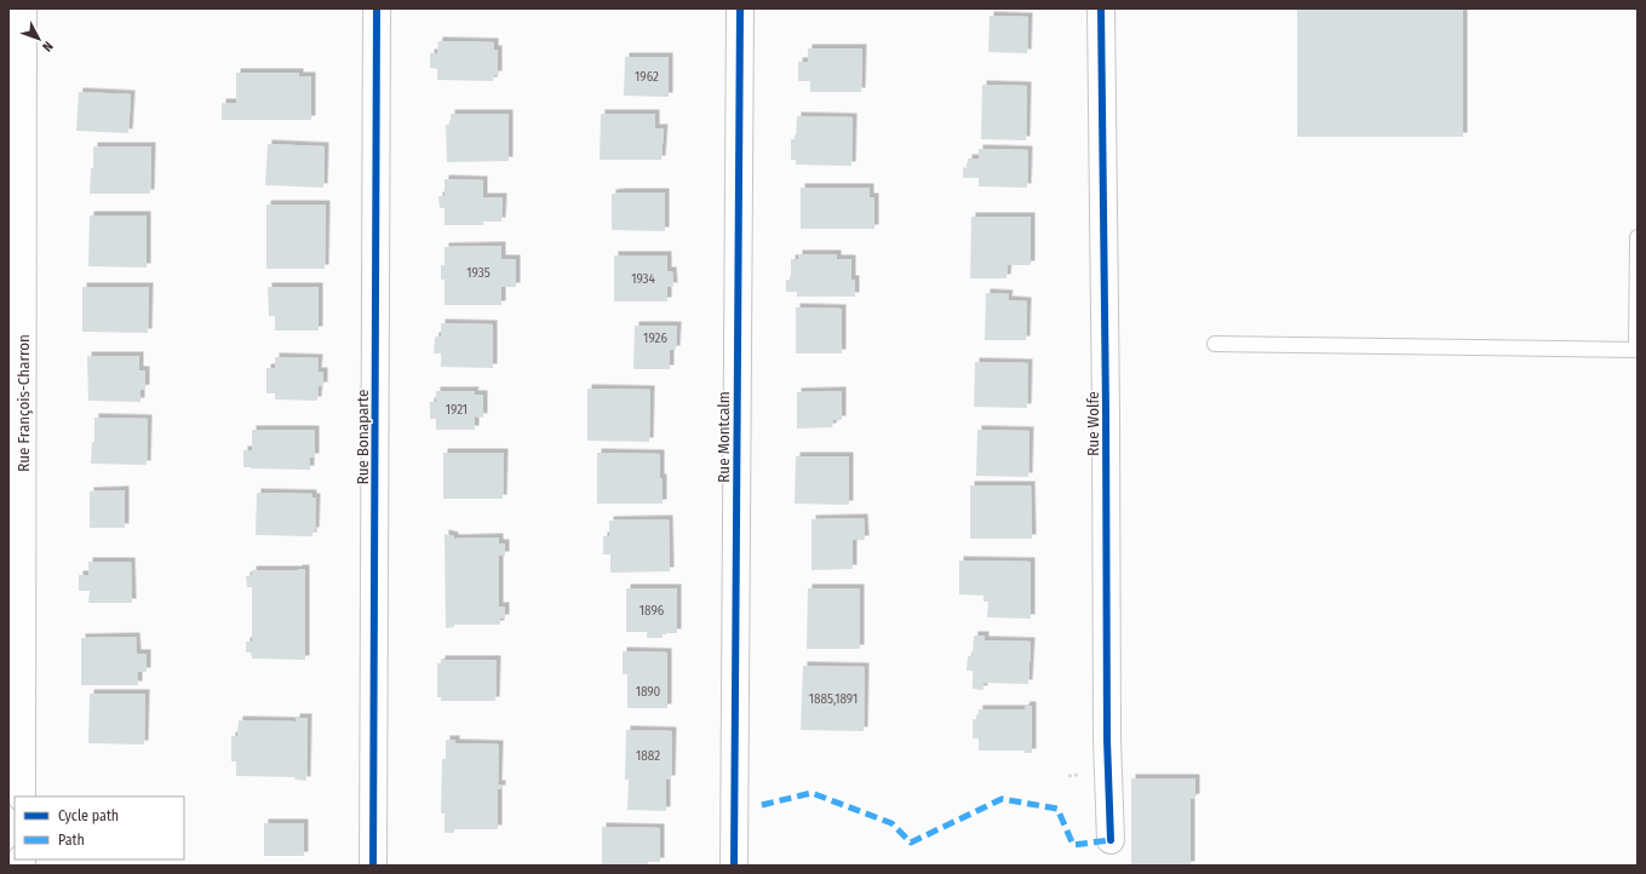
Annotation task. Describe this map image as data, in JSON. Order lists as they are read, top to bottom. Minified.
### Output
{"streets":{"street":["Rue François-Charron","Rue Wolfe","Rue Bonaparte","Rue Montcalm"]},"house_numbers":["1962","1935","1934","1926","1921","1896","1890","1885,1891","1882"],"legend":["Cycle path","Path"],"north":"bottom right"}
